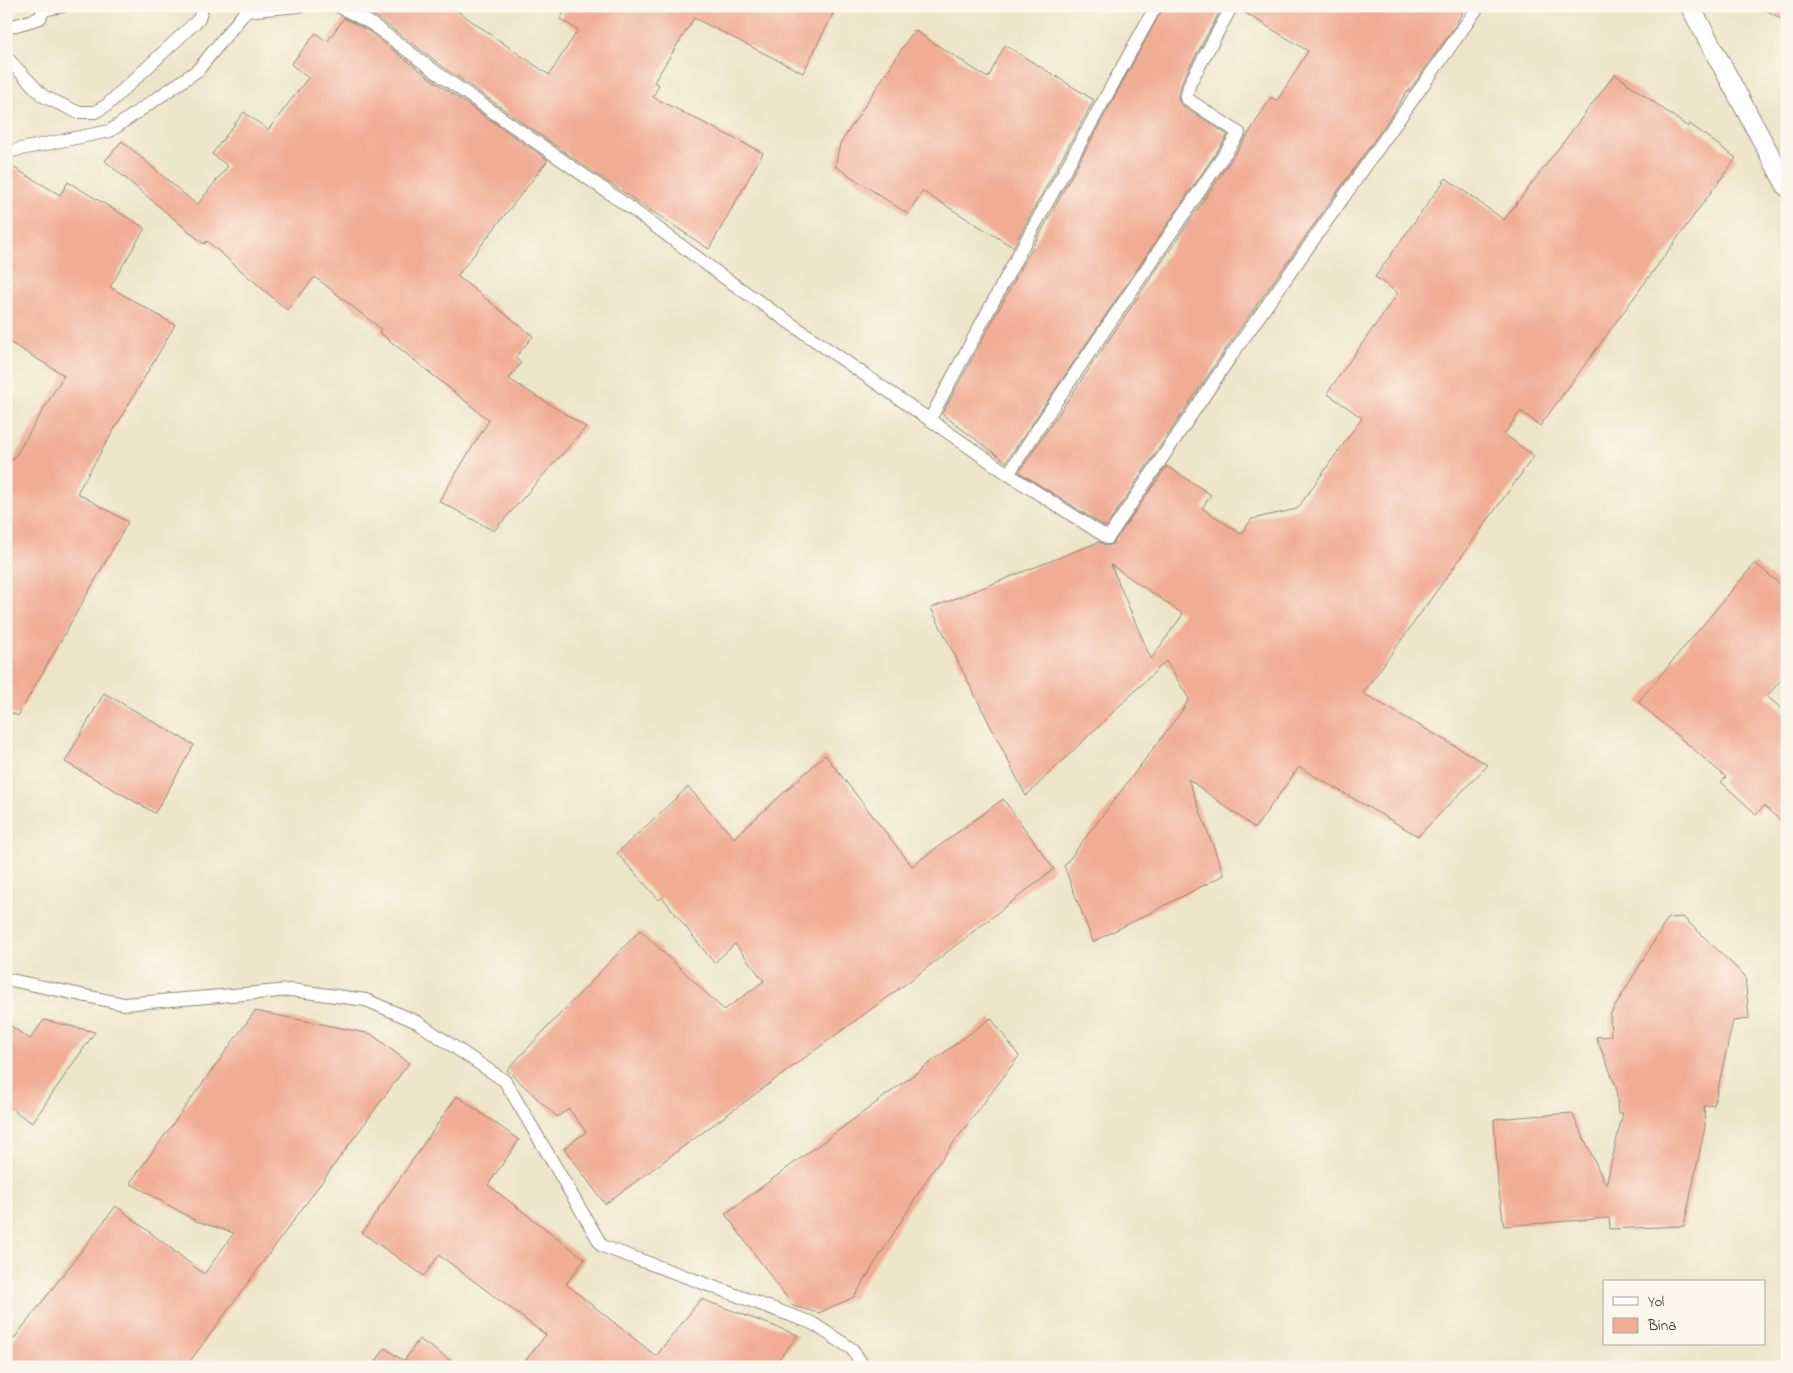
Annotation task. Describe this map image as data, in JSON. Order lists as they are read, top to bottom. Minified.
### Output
{"legend":["Yol","Bina"]}
